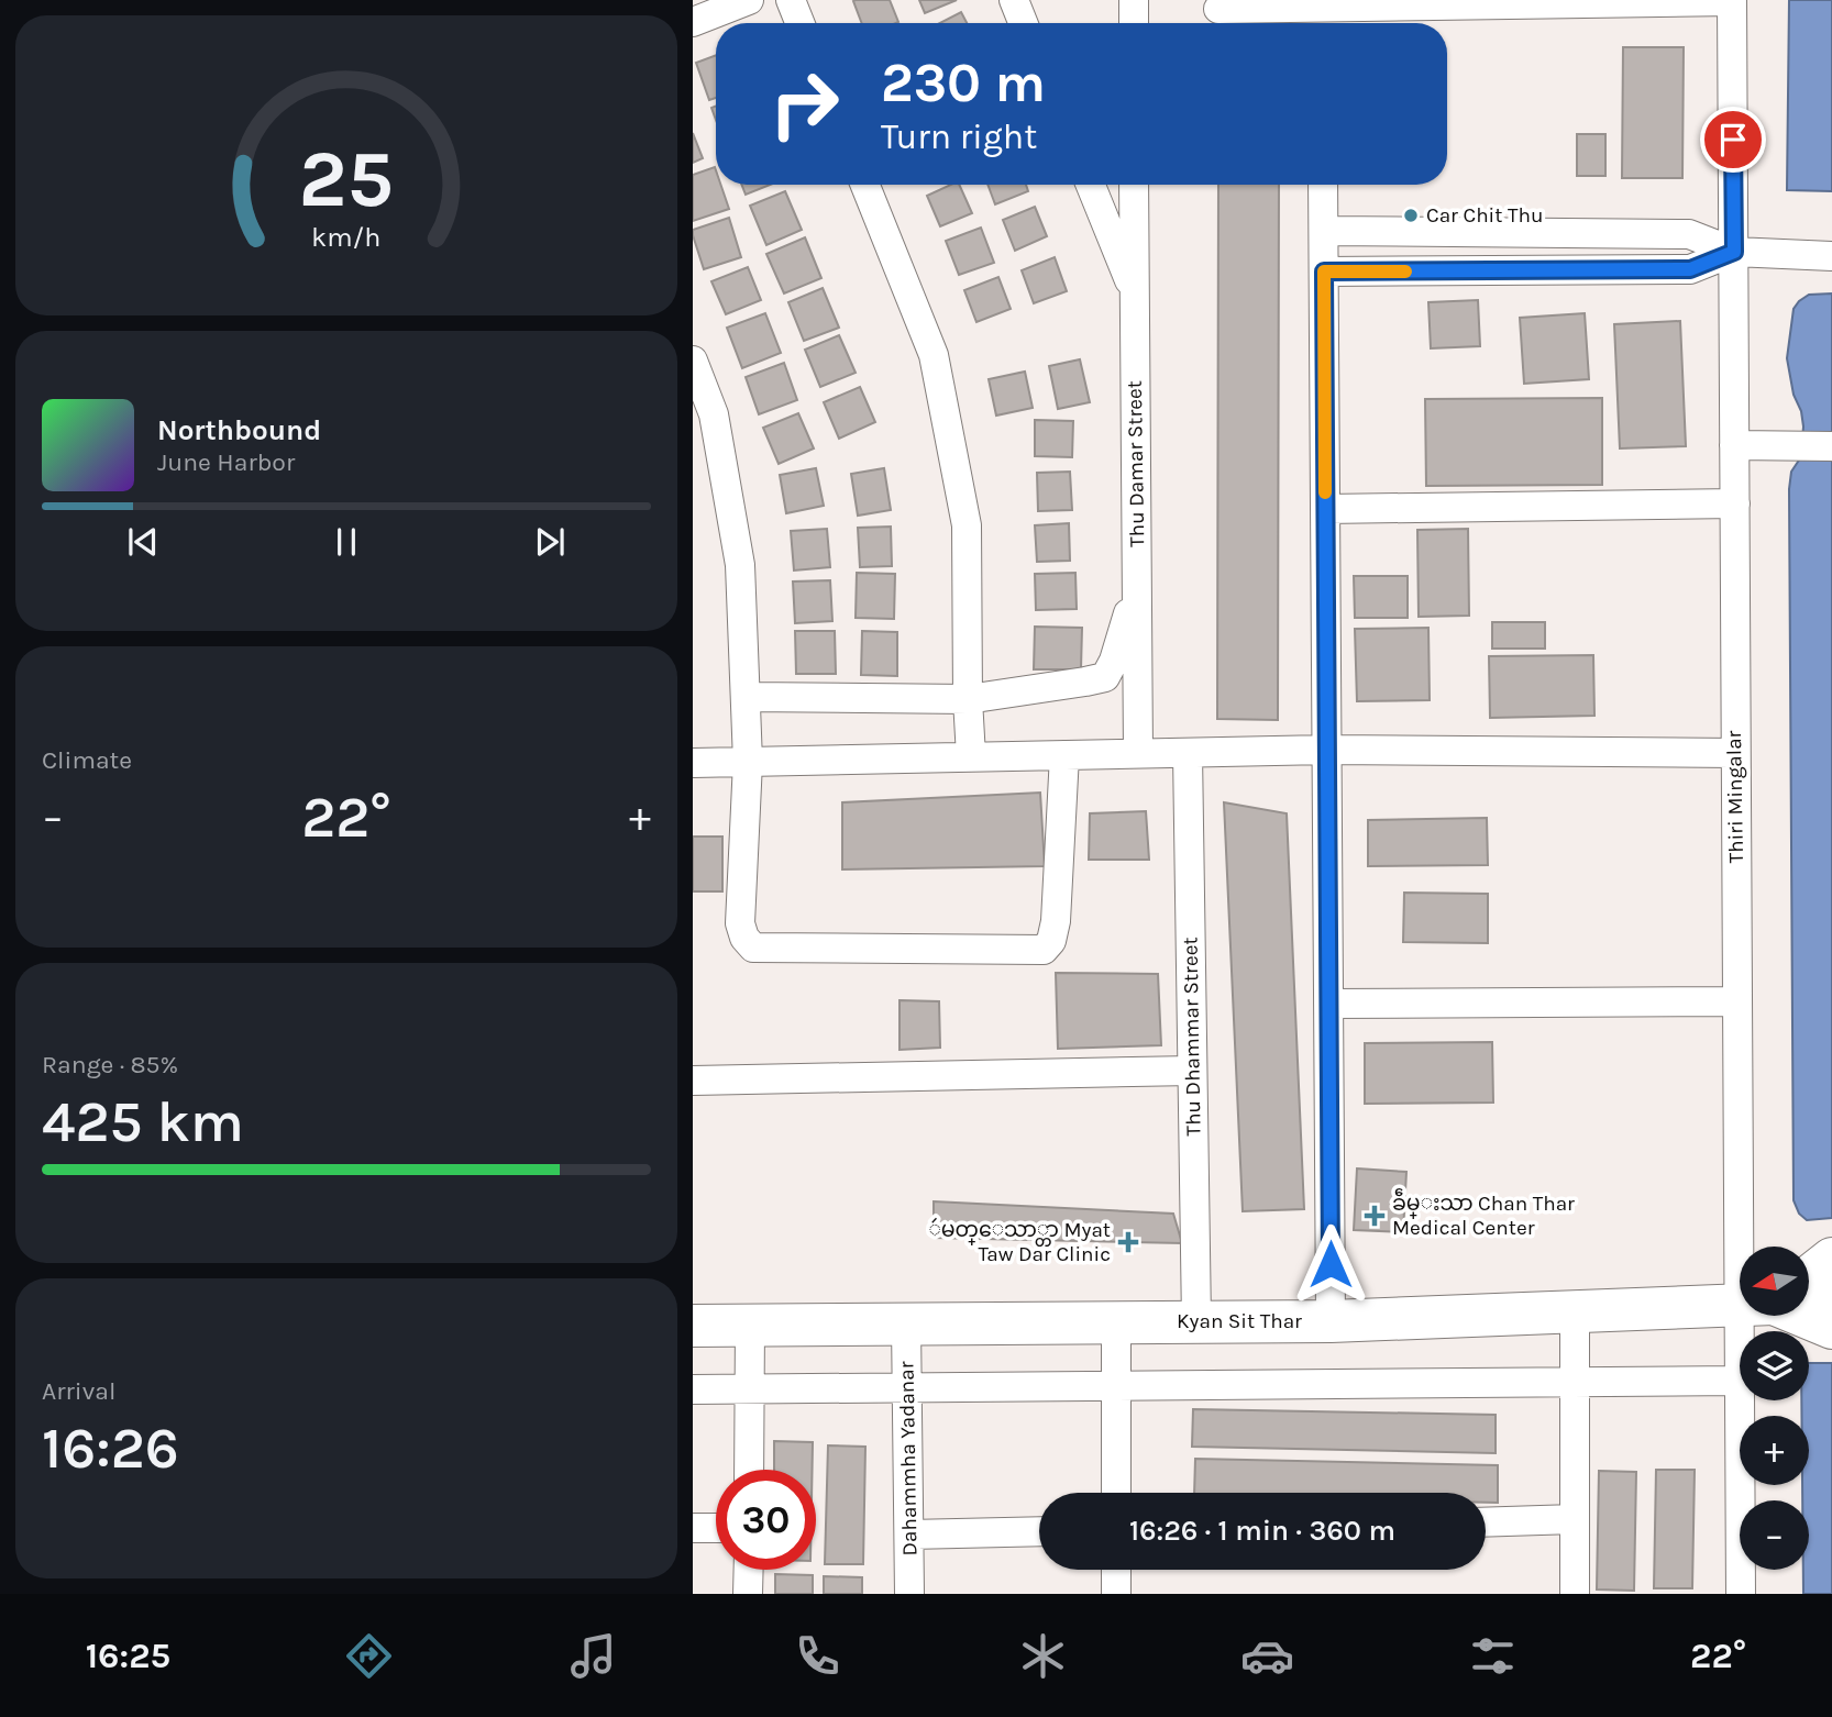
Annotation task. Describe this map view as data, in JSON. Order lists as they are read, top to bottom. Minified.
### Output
{"streets":{"main road":["Kyan Sit Thar"],"street":["Thu Damar Street","Thiri Mingalar","Thu Dhammar Street","Dahammha Yadanar"]},"crossings":[["Thu Dhammar Street","Kyan Sit Thar"],["Kyan Sit Thar","Dahammha Yadanar"]],"places":{"other":["Car Chit Thu"],"health":["ခဵမ္းသာ Chan Thar Medical Center","ဴမတ္ေသာ္တာ Myat Taw Dar Clinic"]},"north":"left","page":{"turn":["230 m","Turn right"],"song":["Northbound","June Harbor"],"tile":["Climate",["Range · 85%","425 km"],["Arrival","16:26"]],"heat":["−","22°","+"],"map_buttons":["+","−"],"limit":"30","trip":"16:26 · 1 min · 360 m","tabs":["16:25","22°"],"gauge":["25","km/h"]}}
